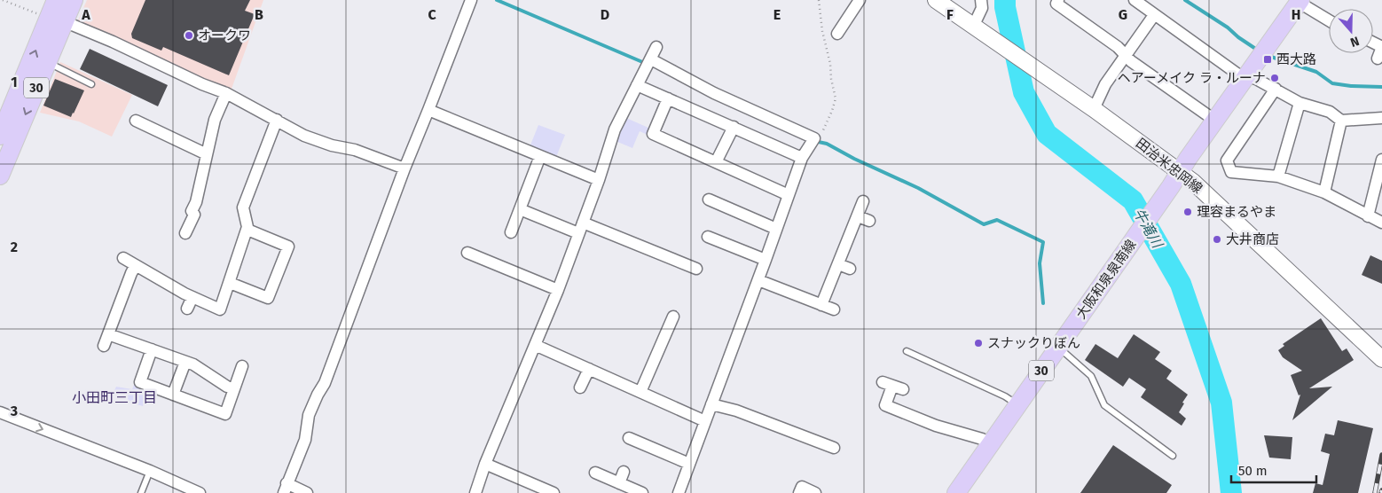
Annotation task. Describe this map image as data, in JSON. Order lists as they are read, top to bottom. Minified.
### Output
{"streets":{"main road":["30","田治米忠岡線","大阪和泉泉南線"]},"crossings":[["田治米忠岡線","大阪和泉泉南線"]],"districts":["小田町三丁目"],"water":["牛滝川"],"places":{"other":["オークワ","ヘアーメイク ラ・ルーナ","理容まるやま","大井商店","スナックりぼん"],"transit":["西大路"]},"scale_bar":"50 m","north":"bottom","grid":{"columns":["A","B","C","D","E","F","G","H"],"rows":["1","2","3"]}}
